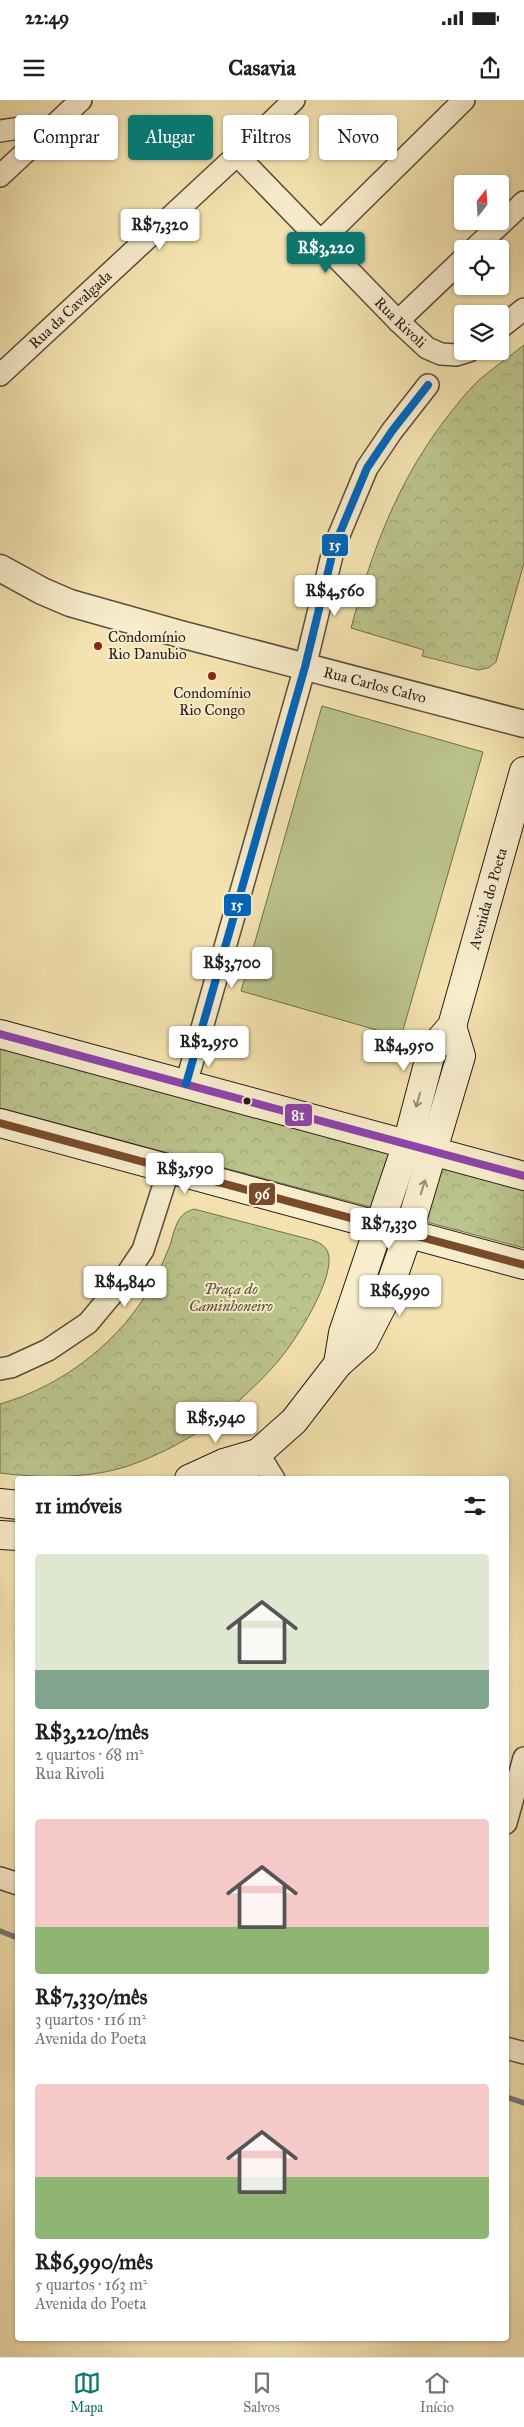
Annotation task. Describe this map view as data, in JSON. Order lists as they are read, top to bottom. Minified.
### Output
{"streets":{"main road":["Avenida do Poeta"],"street":["Rua da Cavalgada","Rua Rivoli","Rua Carlos Calvo"]},"parks":["Praça do Caminhoneiro"],"places":["Condomínio Rio Danubio","Condomínio Rio Congo"],"lines":["transit line 15","transit line 81","transit line 96"],"north":"top","page":{"status":"22:49","header":"Casavia","chip":["Comprar","Alugar","Filtros","Novo"],"price":["R$7,320","R$3,220","R$4,560","R$3,700","R$2,950","R$4,950","R$3,590","R$7,330","R$4,840","R$6,990","R$5,940"],"heading":"11 imóveis","list":[{"name":"R$3,220/mês","note":"2 quartos · 68 m² · Rua Rivoli"},{"name":"R$7,330/mês","note":"3 quartos · 116 m² · Avenida do Poeta"},{"name":"R$6,990/mês","note":"5 quartos · 163 m² · Avenida do Poeta"}],"tabs":["Mapa","Salvos","Início"]}}
